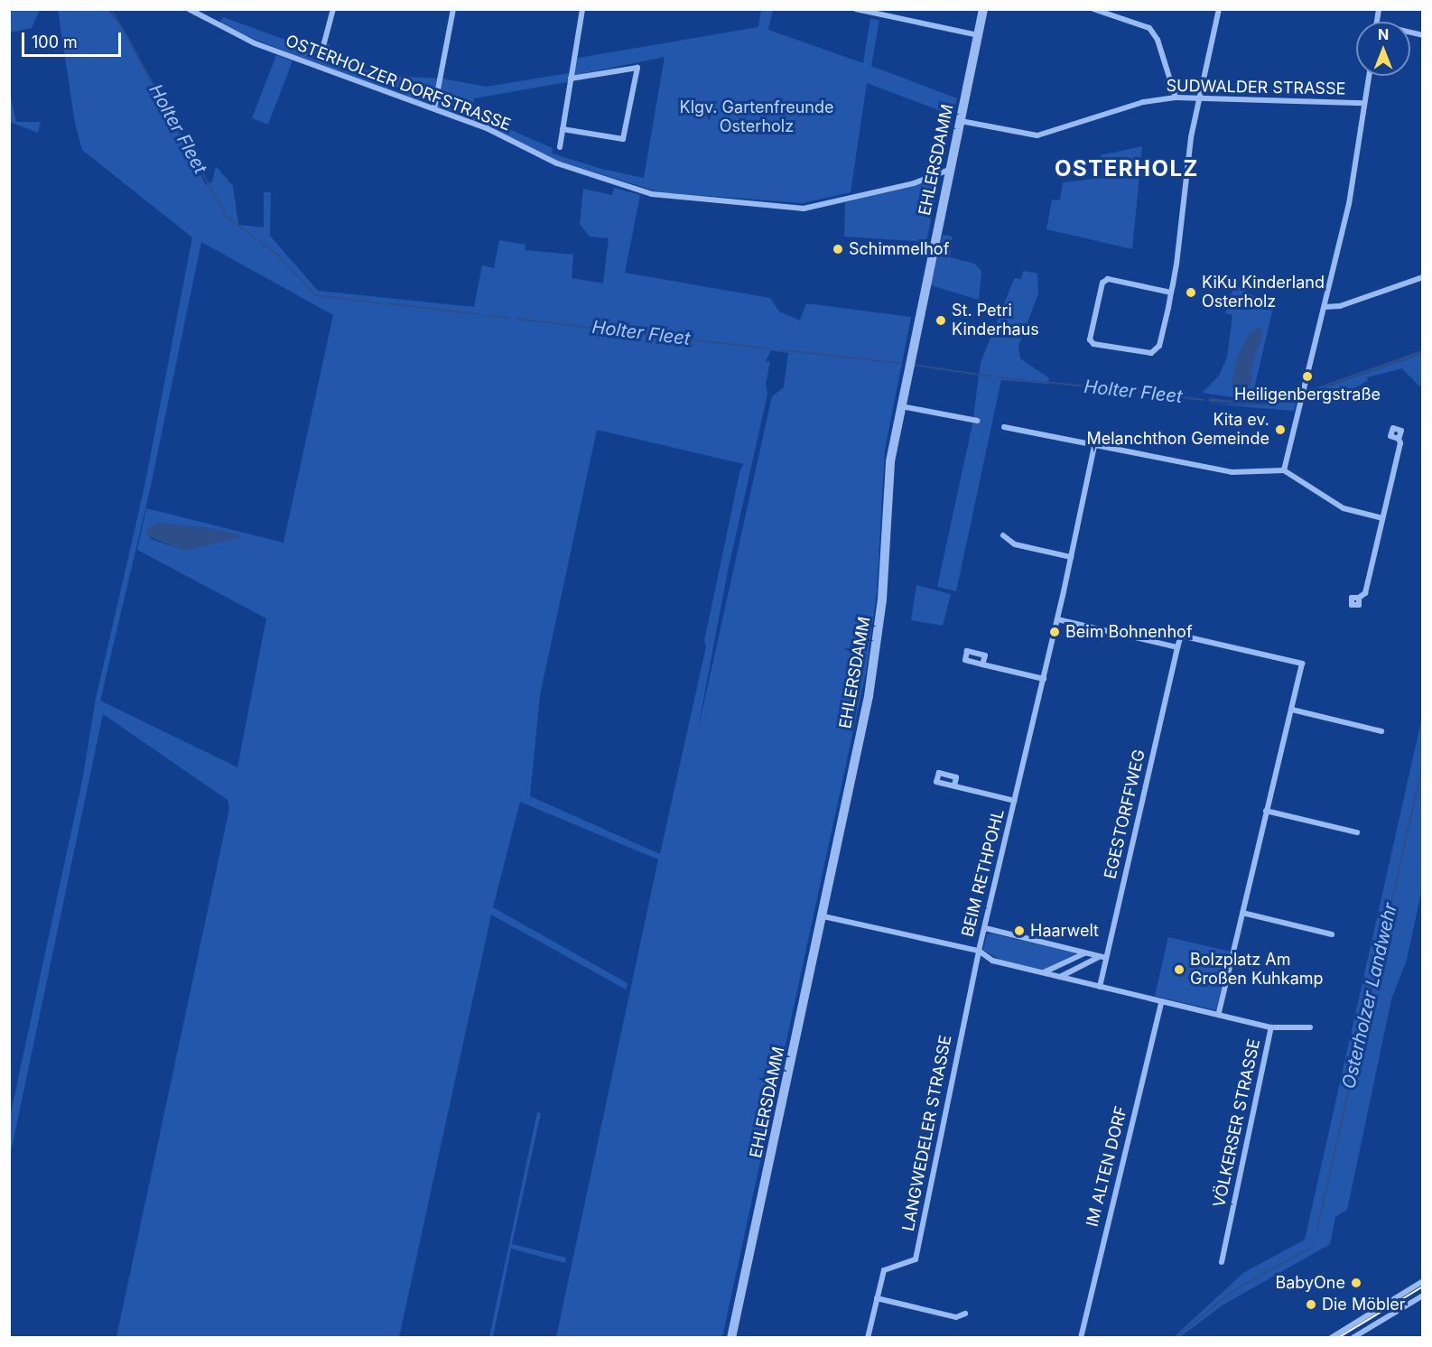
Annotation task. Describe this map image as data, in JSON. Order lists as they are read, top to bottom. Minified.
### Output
{"streets":{"street":["OSTERHOLZER DORFSTRASSE","SUDWALDER STRASSE","EHLERSDAMM","EGESTORFFWEG","BEIM RETHPOHL","VÖLKERSER STRASSE","LANGWEDELER STRASSE","IM ALTEN DORF"]},"crossings":[["OSTERHOLZER DORFSTRASSE","EHLERSDAMM"],["SUDWALDER STRASSE","EHLERSDAMM"],["BEIM RETHPOHL","LANGWEDELER STRASSE"]],"districts":["OSTERHOLZ"],"water":["Holter Fleet","Osterholzer Landwehr"],"parks":["Klgv. Gartenfreunde Osterholz"],"places":["Schimmelhof","KiKu Kinderland Osterholz","St. Petri Kinderhaus","Heiligenbergstraße","Kita ev. Melanchthon Gemeinde","Beim Bohnenhof","Haarwelt","Bolzplatz Am Großen Kuhkamp","BabyOne","Die Möbler"],"scale_bar":"100 m","north":"top"}
